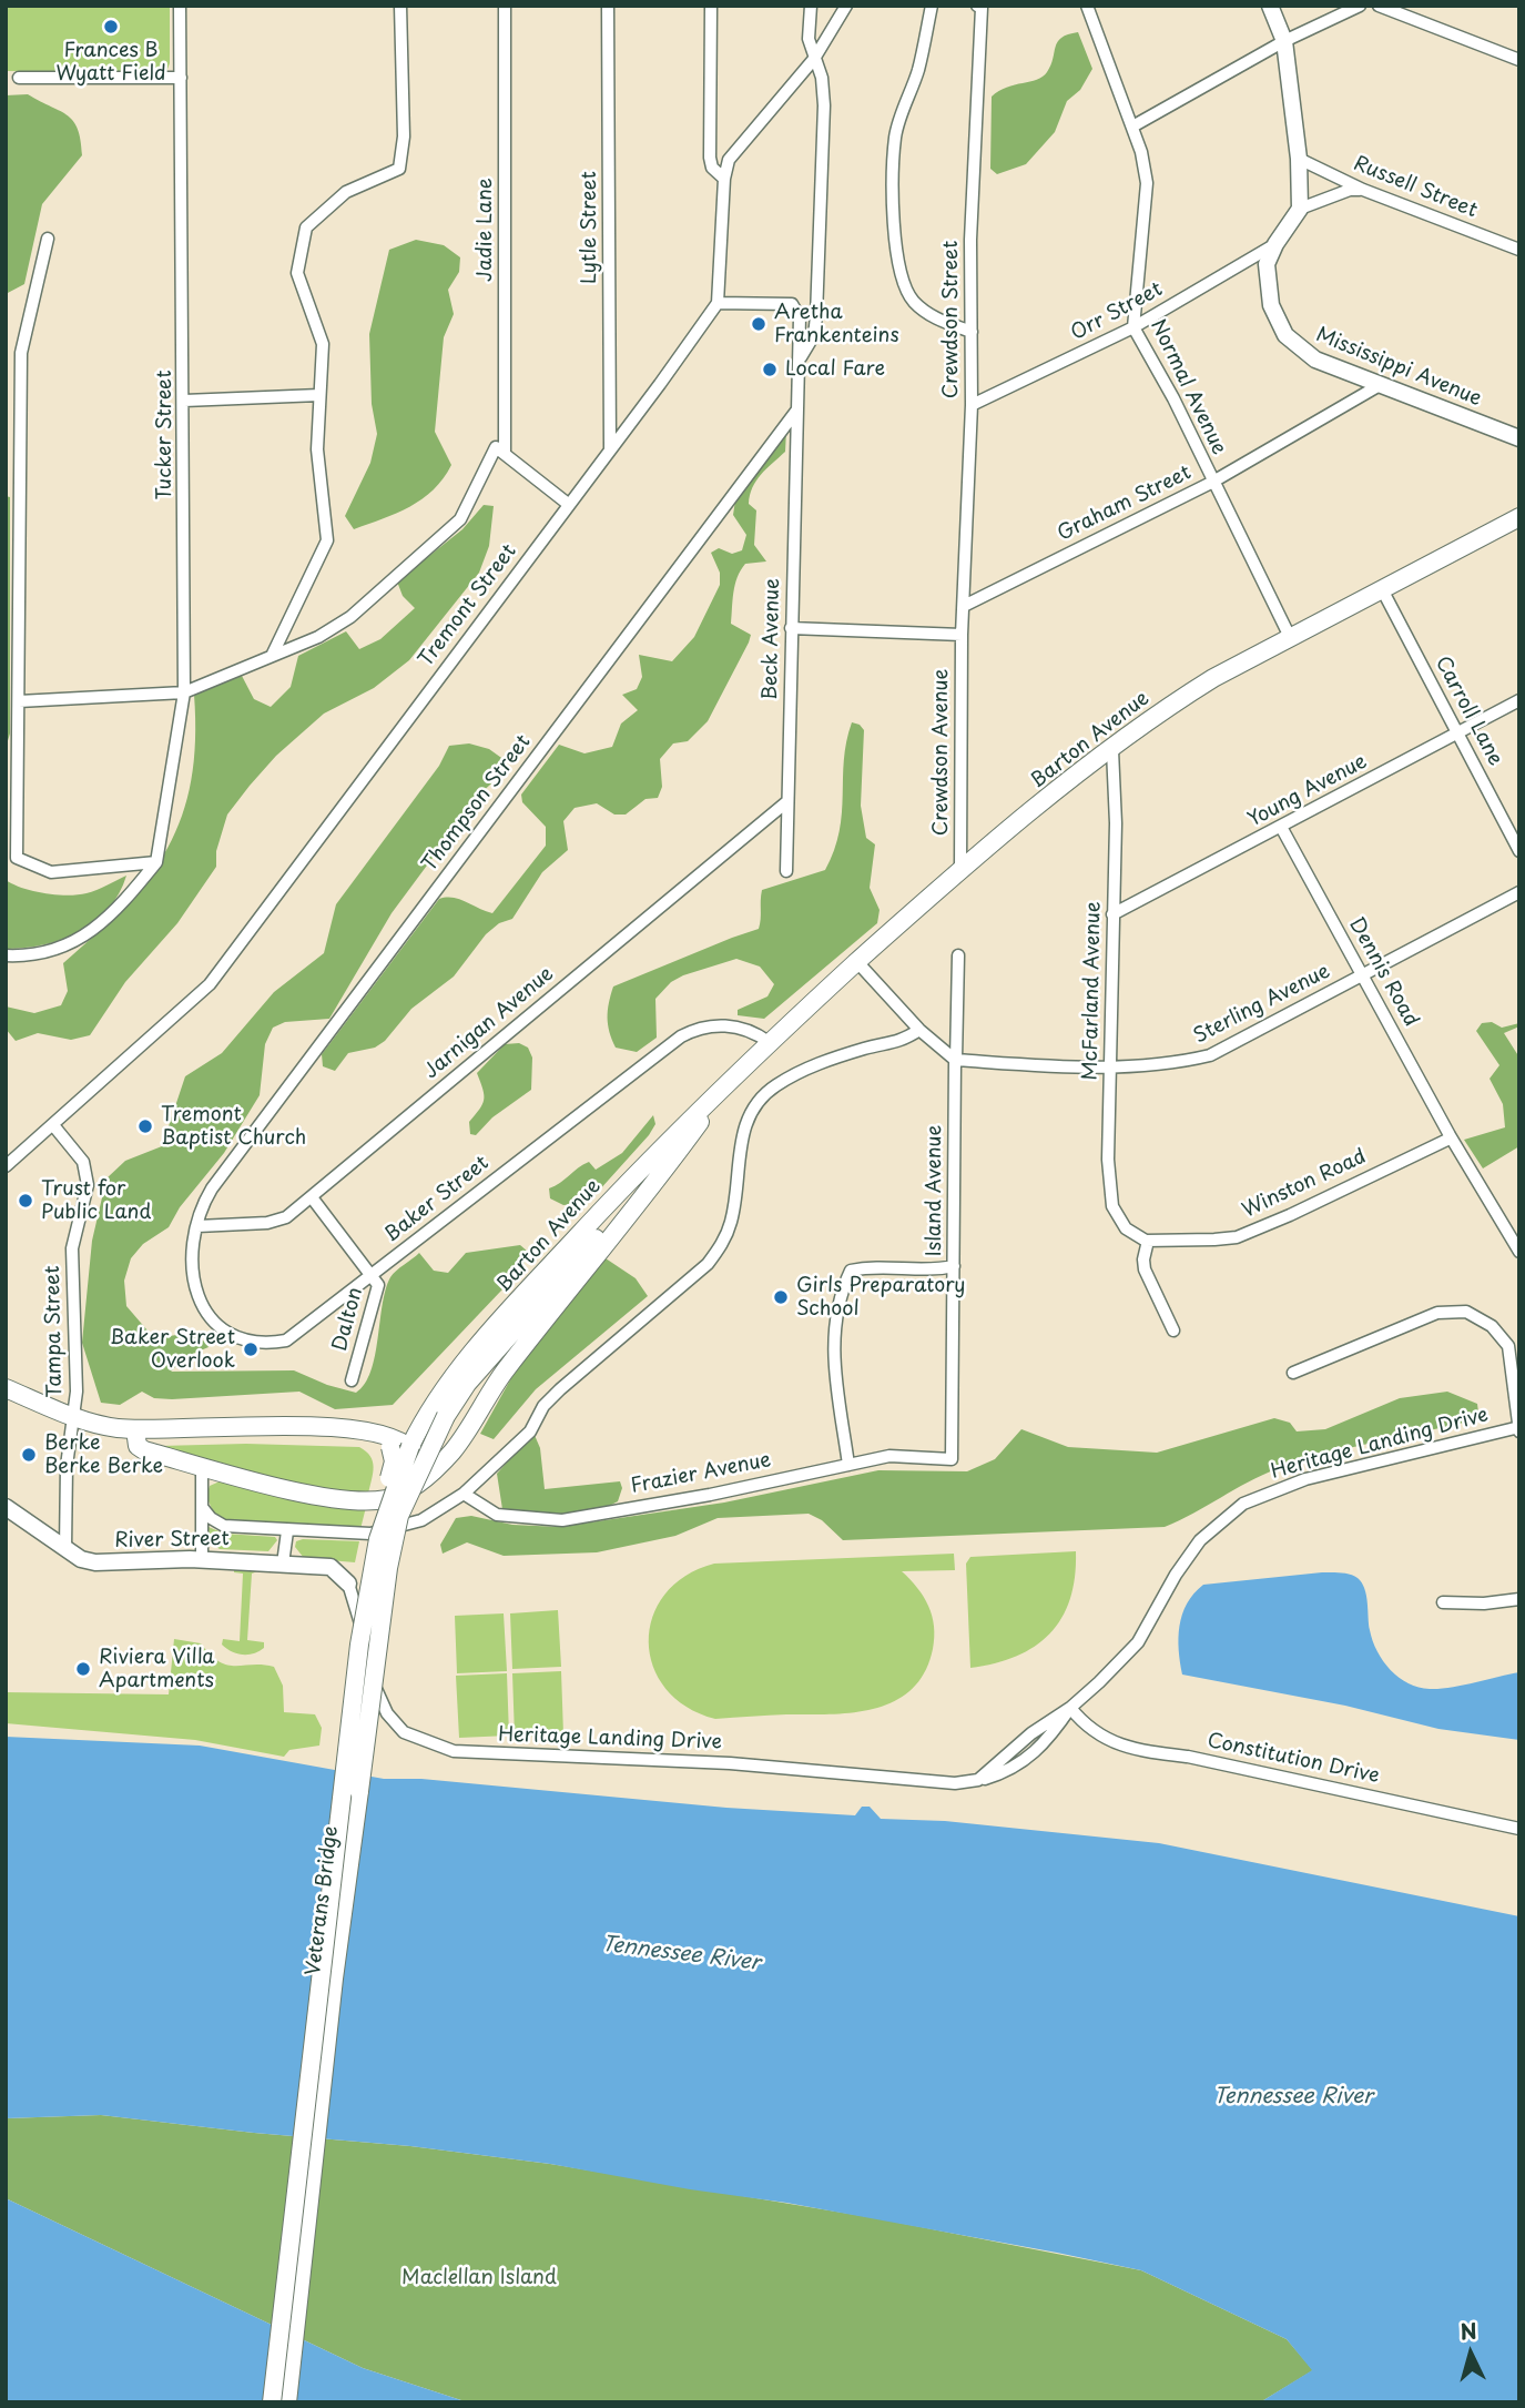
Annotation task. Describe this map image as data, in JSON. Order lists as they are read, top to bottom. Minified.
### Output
{"streets":{"main road":["Barton Avenue","Veterans Bridge"],"street":["Russell Street","Lytle Street","Jadie Lane","Orr Street","Crewdson Street","Mississippi Avenue","Normal Avenue","Tucker Street","Graham Street","Tremont Street","Beck Avenue","Carroll Lane","Crewdson Avenue","Young Avenue","Thompson Street","Dennis Road","McFarland Avenue","Sterling Avenue","Jarnigan Avenue","Winston Road","Island Avenue","Baker Street","Dalton","Tampa Street","Heritage Landing Drive","Frazier Avenue","River Street","Constitution Drive"]},"crossings":[["Lytle Street","Tremont Street"],["Orr Street","Crewdson Street"],["Orr Street","Mississippi Avenue"],["Orr Street","Normal Avenue"],["Crewdson Street","Graham Street"],["Crewdson Street","Crewdson Avenue"],["Mississippi Avenue","Graham Street"],["Normal Avenue","Graham Street"],["Normal Avenue","Barton Avenue"],["Tremont Street","Tampa Street"],["Beck Avenue","Thompson Street"],["Beck Avenue","Jarnigan Avenue"],["Carroll Lane","Barton Avenue"],["Carroll Lane","Young Avenue"],["Barton Avenue","Crewdson Avenue"],["Barton Avenue","McFarland Avenue"],["Barton Avenue","Baker Street"],["Barton Avenue","Veterans Bridge"],["Young Avenue","Dennis Road"],["Young Avenue","McFarland Avenue"],["Thompson Street","Jarnigan Avenue"],["Thompson Street","Baker Street"],["Dennis Road","Sterling Avenue"],["Dennis Road","Winston Road"],["McFarland Avenue","Sterling Avenue"],["McFarland Avenue","Winston Road"],["Sterling Avenue","Island Avenue"],["Jarnigan Avenue","Baker Street"],["Jarnigan Avenue","Dalton"],["Island Avenue","Frazier Avenue"],["Baker Street","Dalton"],["Tampa Street","River Street"],["Heritage Landing Drive","River Street"],["Heritage Landing Drive","Constitution Drive"]],"water":["Tennessee River"],"parks":["Maclellan Island"],"places":["Frances B Wyatt Field","Aretha Frankenteins","Local Fare","Tremont Baptist Church","Trust for Public Land","Girls Preparatory School","Baker Street Overlook","Berke Berke Berke","Riviera Villa Apartments"],"north":"top"}
